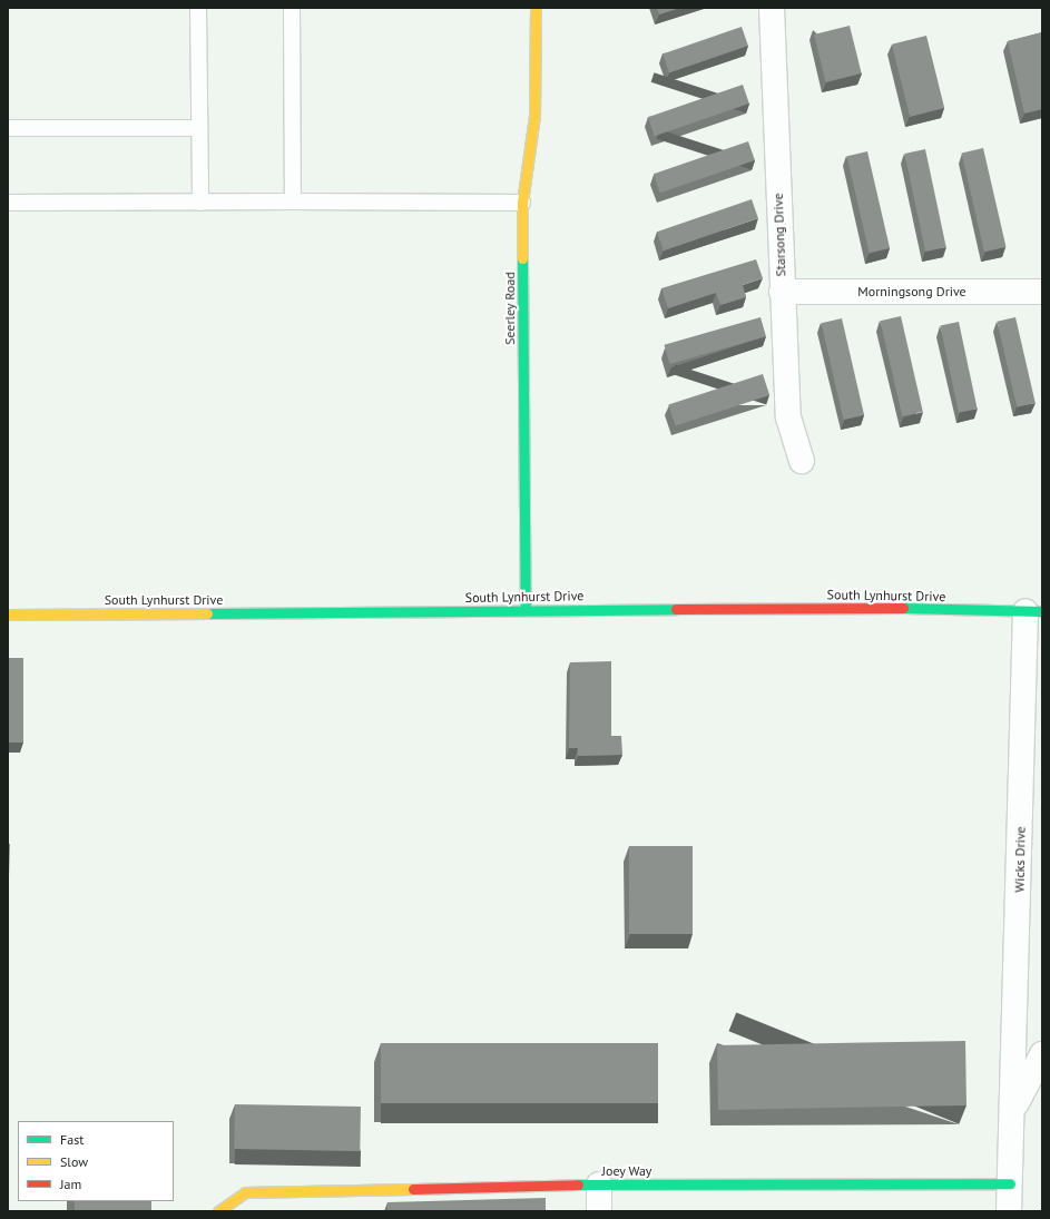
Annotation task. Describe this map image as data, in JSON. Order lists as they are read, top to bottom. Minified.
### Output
{"streets":{"street":["Starsong Drive","Morningsong Drive","Seerley Road","South Lynhurst Drive","Wicks Drive","Joey Way"]},"crossings":[["Starsong Drive","Morningsong Drive"],["Seerley Road","South Lynhurst Drive"],["South Lynhurst Drive","Wicks Drive"],["Wicks Drive","Joey Way"]],"legend":["Fast","Slow","Jam"]}
